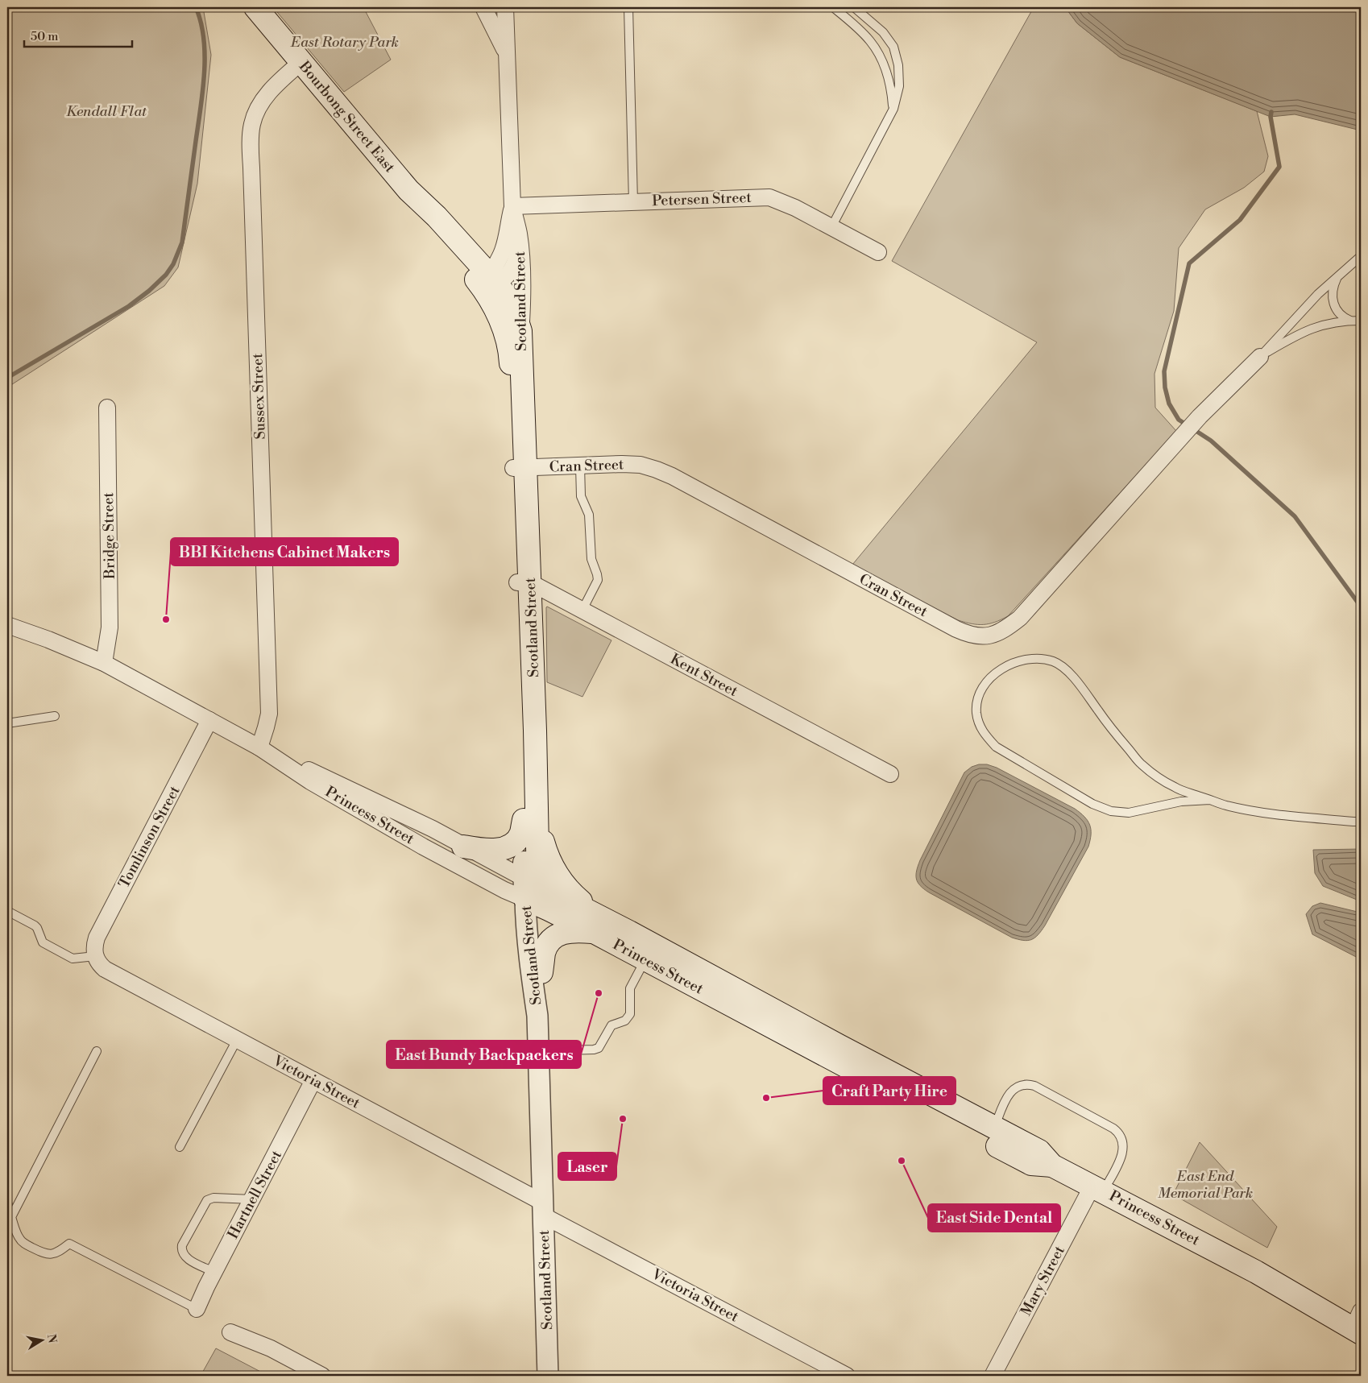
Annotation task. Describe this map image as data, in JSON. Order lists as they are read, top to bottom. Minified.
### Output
{"streets":{"main road":["Bourbong Street East","Scotland Street","Princess Street"],"street":["Petersen Street","Sussex Street","Cran Street","Bridge Street","Kent Street","Tomlinson Street","Victoria Street","Hartnell Street","Mary Street"]},"crossings":[["Bourbong Street East","Scotland Street"],["Bourbong Street East","Sussex Street"],["Petersen Street","Scotland Street"],["Scotland Street","Cran Street"],["Scotland Street","Kent Street"],["Scotland Street","Princess Street"],["Scotland Street","Victoria Street"],["Sussex Street","Princess Street"],["Bridge Street","Princess Street"],["Princess Street","Tomlinson Street"],["Princess Street","Mary Street"],["Tomlinson Street","Victoria Street"],["Victoria Street","Hartnell Street"]],"parks":["East Rotary Park","Kendall Flat","East End Memorial Park"],"places":["BBI Kitchens Cabinet Makers","East Bundy Backpackers","Craft Party Hire","Laser","East Side Dental"],"scale_bar":"50 m","north":"right"}
